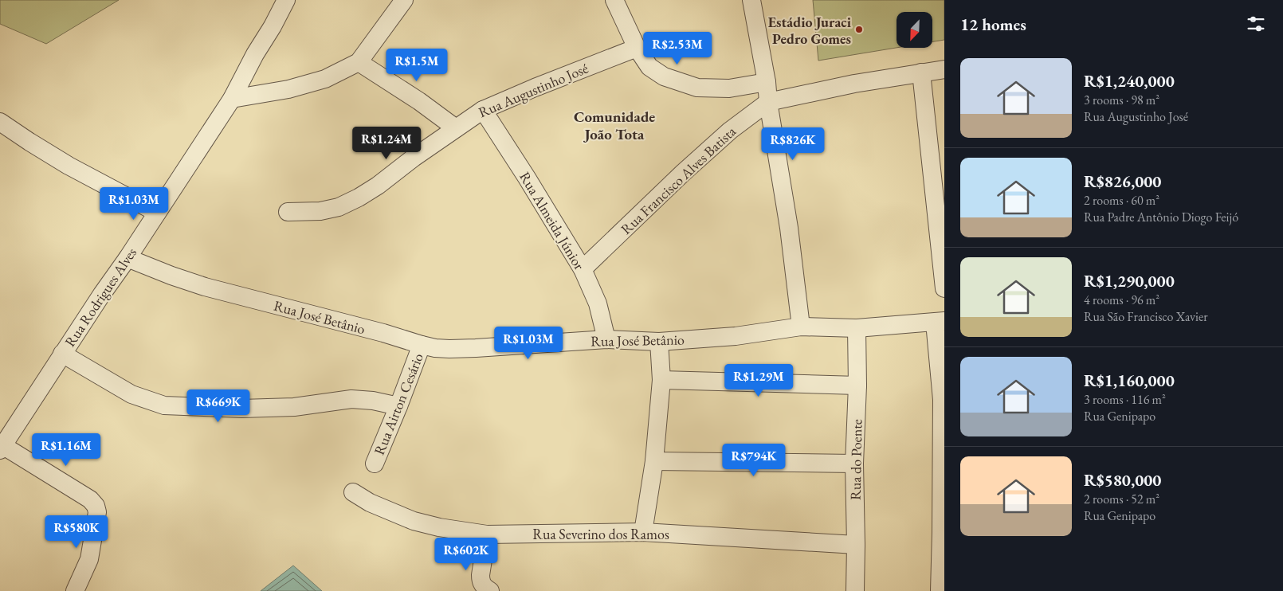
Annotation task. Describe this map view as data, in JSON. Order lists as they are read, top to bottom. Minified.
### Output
{"streets":{"street":["Rua Augustinho José","Rua Francisco Alves Batista","Rua Almeida Júnior","Rua Rodrigues Alves","Rua José Betânio","Rua Airton Cesário","Rua do Poente","Rua Severino dos Ramos"]},"crossings":[["Rua Augustinho José","Rua Almeida Júnior"],["Rua Francisco Alves Batista","Rua Almeida Júnior"],["Rua Almeida Júnior","Rua José Betânio"],["Rua Rodrigues Alves","Rua José Betânio"],["Rua José Betânio","Rua Airton Cesário"],["Rua José Betânio","Rua do Poente"],["Rua do Poente","Rua Severino dos Ramos"]],"districts":["Comunidade João Tota"],"places":["Estádio Juraci Pedro Gomes"],"north":"bottom left","page":{"heading":"12 homes","price":["R$2.53M","R$1.5M","R$1.24M","R$826K","R$1.03M","R$1.03M","R$1.29M","R$669K","R$1.16M","R$794K","R$580K","R$602K"],"list":[{"name":"R$1,240,000","note":"3 rooms · 98 m² · Rua Augustinho José"},{"name":"R$826,000","note":"2 rooms · 60 m² · Rua Padre Antônio Diogo Feijó"},{"name":"R$1,290,000","note":"4 rooms · 96 m² · Rua São Francisco Xavier"},{"name":"R$1,160,000","note":"3 rooms · 116 m² · Rua Genipapo"},{"name":"R$580,000","note":"2 rooms · 52 m² · Rua Genipapo"}]}}
